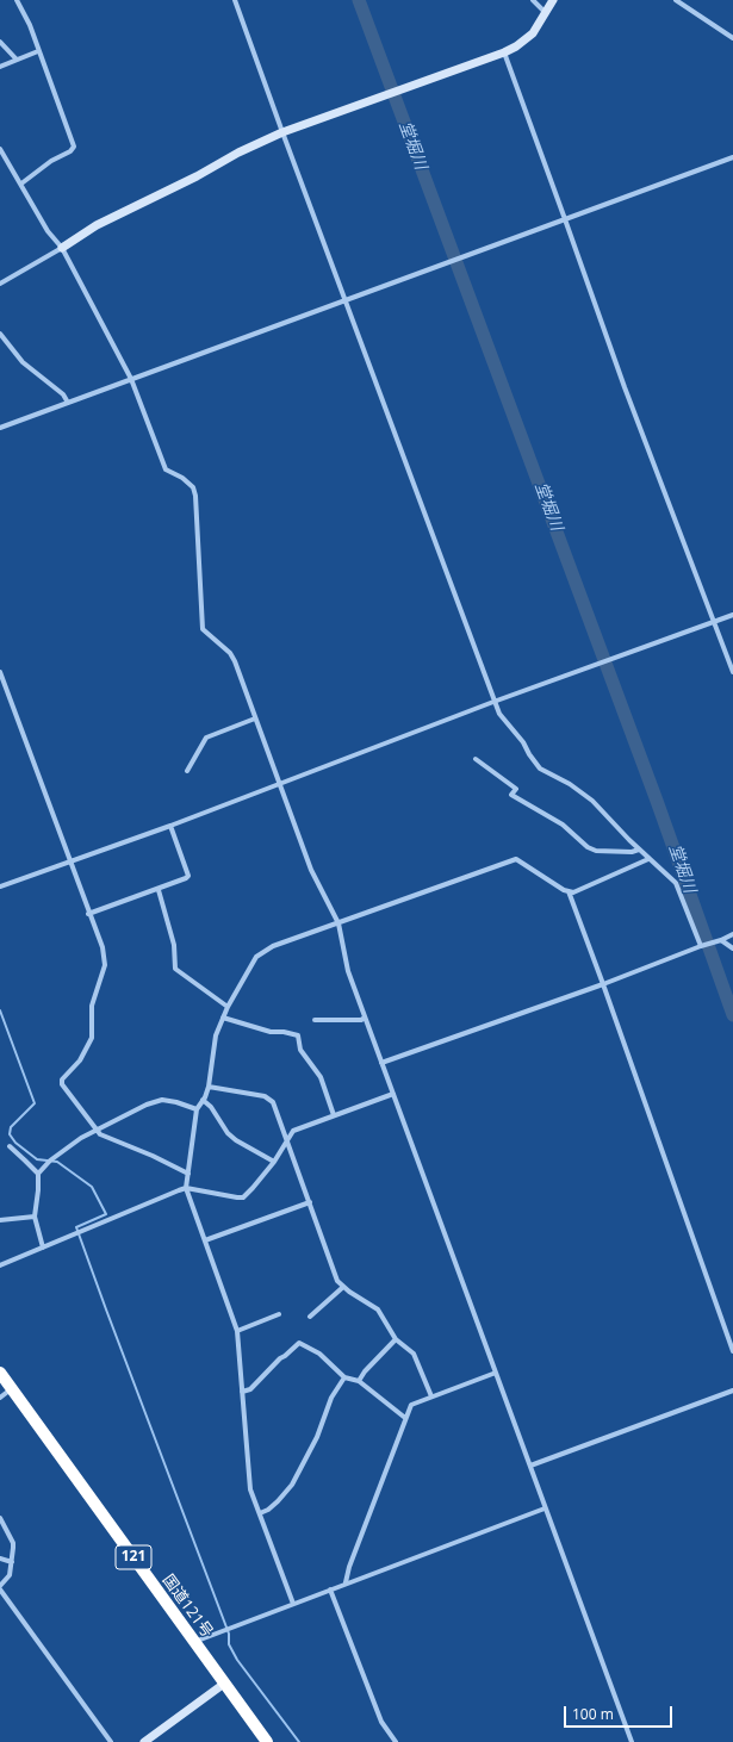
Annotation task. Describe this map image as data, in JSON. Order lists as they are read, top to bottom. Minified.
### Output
{"streets":{"highway":["121","国道121号"]},"water":["堂堀川"],"scale_bar":"100 m"}
